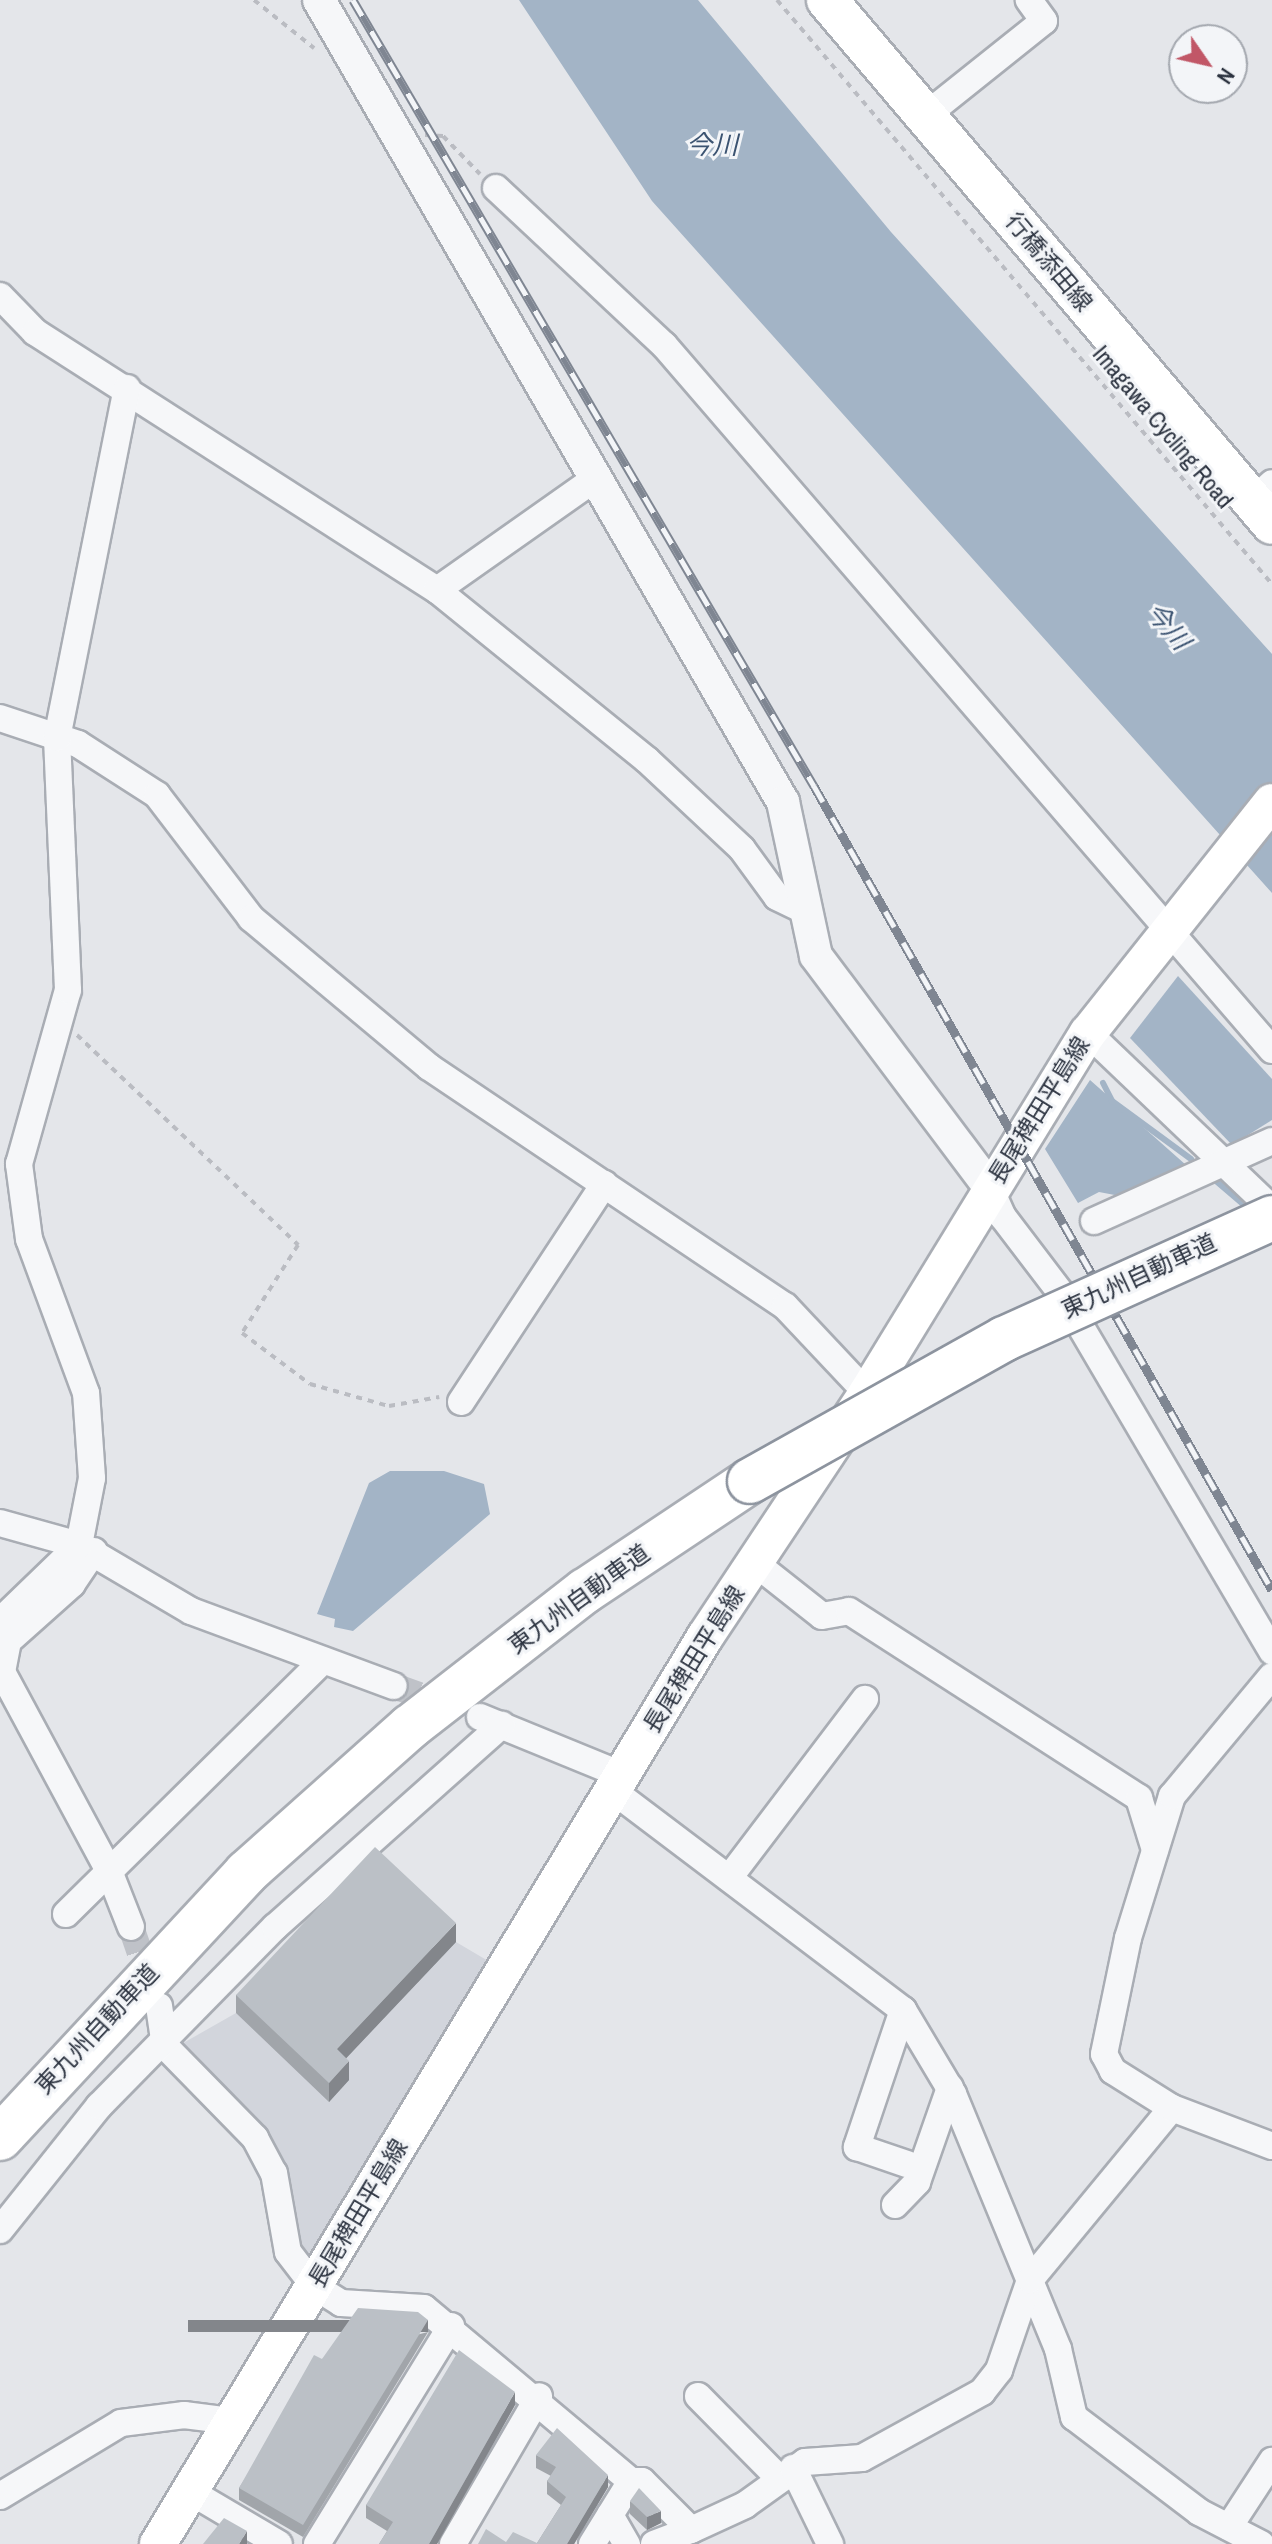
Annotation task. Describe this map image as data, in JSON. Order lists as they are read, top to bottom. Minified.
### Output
{"streets":{"highway":["東九州自動車道"],"main road":["行橋添田線","長尾稗田平島線"],"path":["Imagawa Cycling Road"]},"water":["今川"],"north":"bottom right"}
